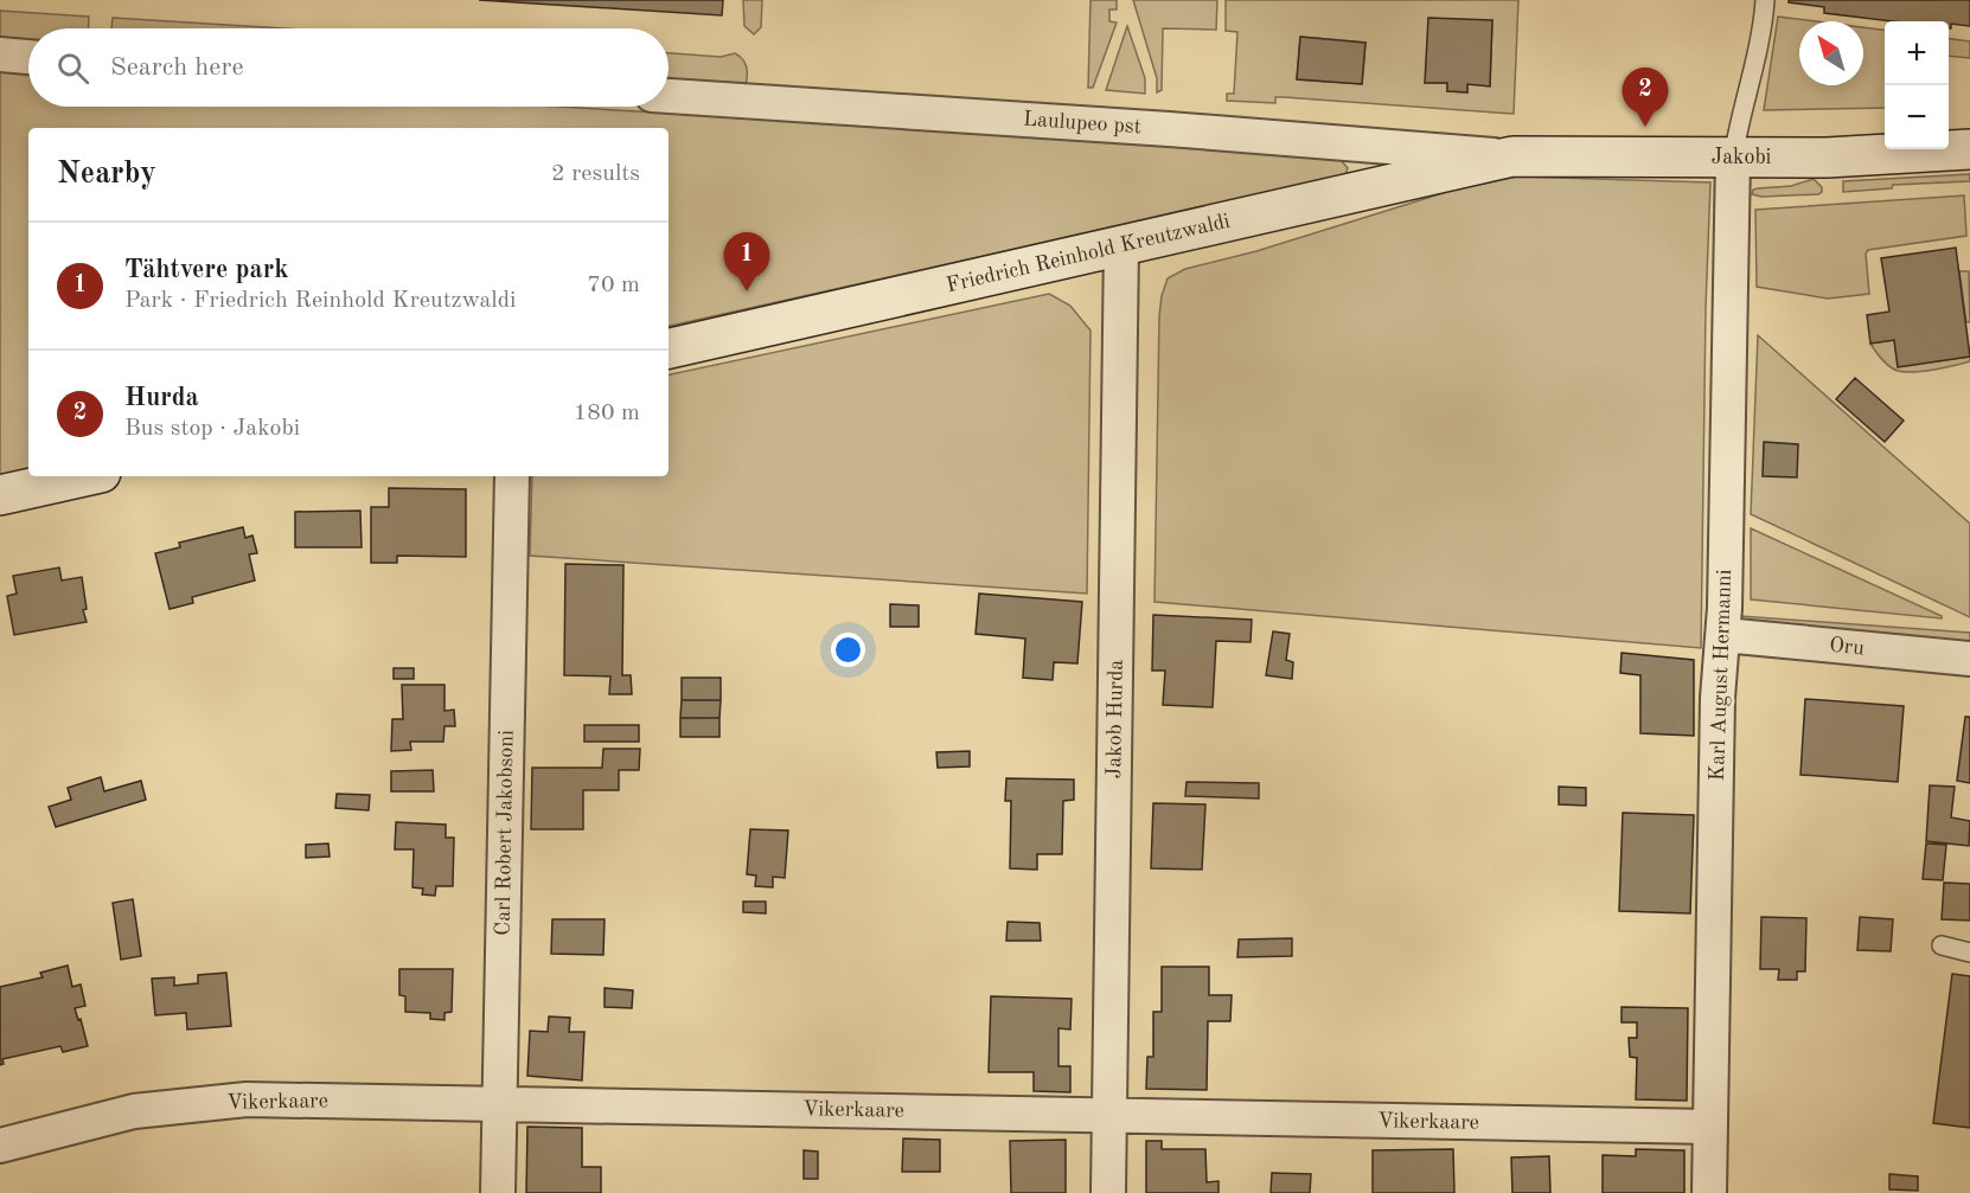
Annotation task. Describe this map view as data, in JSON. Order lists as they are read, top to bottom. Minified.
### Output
{"streets":{"main road":["Jakobi","Friedrich Reinhold Kreutzwaldi"],"street":["Laulupeo pst","Oru","Karl August Hermanni","Jakob Hurda","Carl Robert Jakobsoni","Vikerkaare"]},"crossings":[["Laulupeo pst","Jakobi"],["Laulupeo pst","Friedrich Reinhold Kreutzwaldi"],["Jakobi","Friedrich Reinhold Kreutzwaldi"],["Jakobi","Karl August Hermanni"],["Friedrich Reinhold Kreutzwaldi","Jakob Hurda"],["Oru","Karl August Hermanni"],["Karl August Hermanni","Vikerkaare"],["Jakob Hurda","Vikerkaare"],["Carl Robert Jakobsoni","Vikerkaare"]],"north":"top left","page":{"map_buttons":["+","−"],"search":"Search here","pins":["2","1"],"heading":["Nearby","2 results"],"list":[{"mark":"1","name":"Tähtvere park","note":"Park · Friedrich Reinhold Kreutzwaldi","value":"70 m"},{"mark":"2","name":"Hurda","note":"Bus stop · Jakobi","value":"180 m"}]}}
